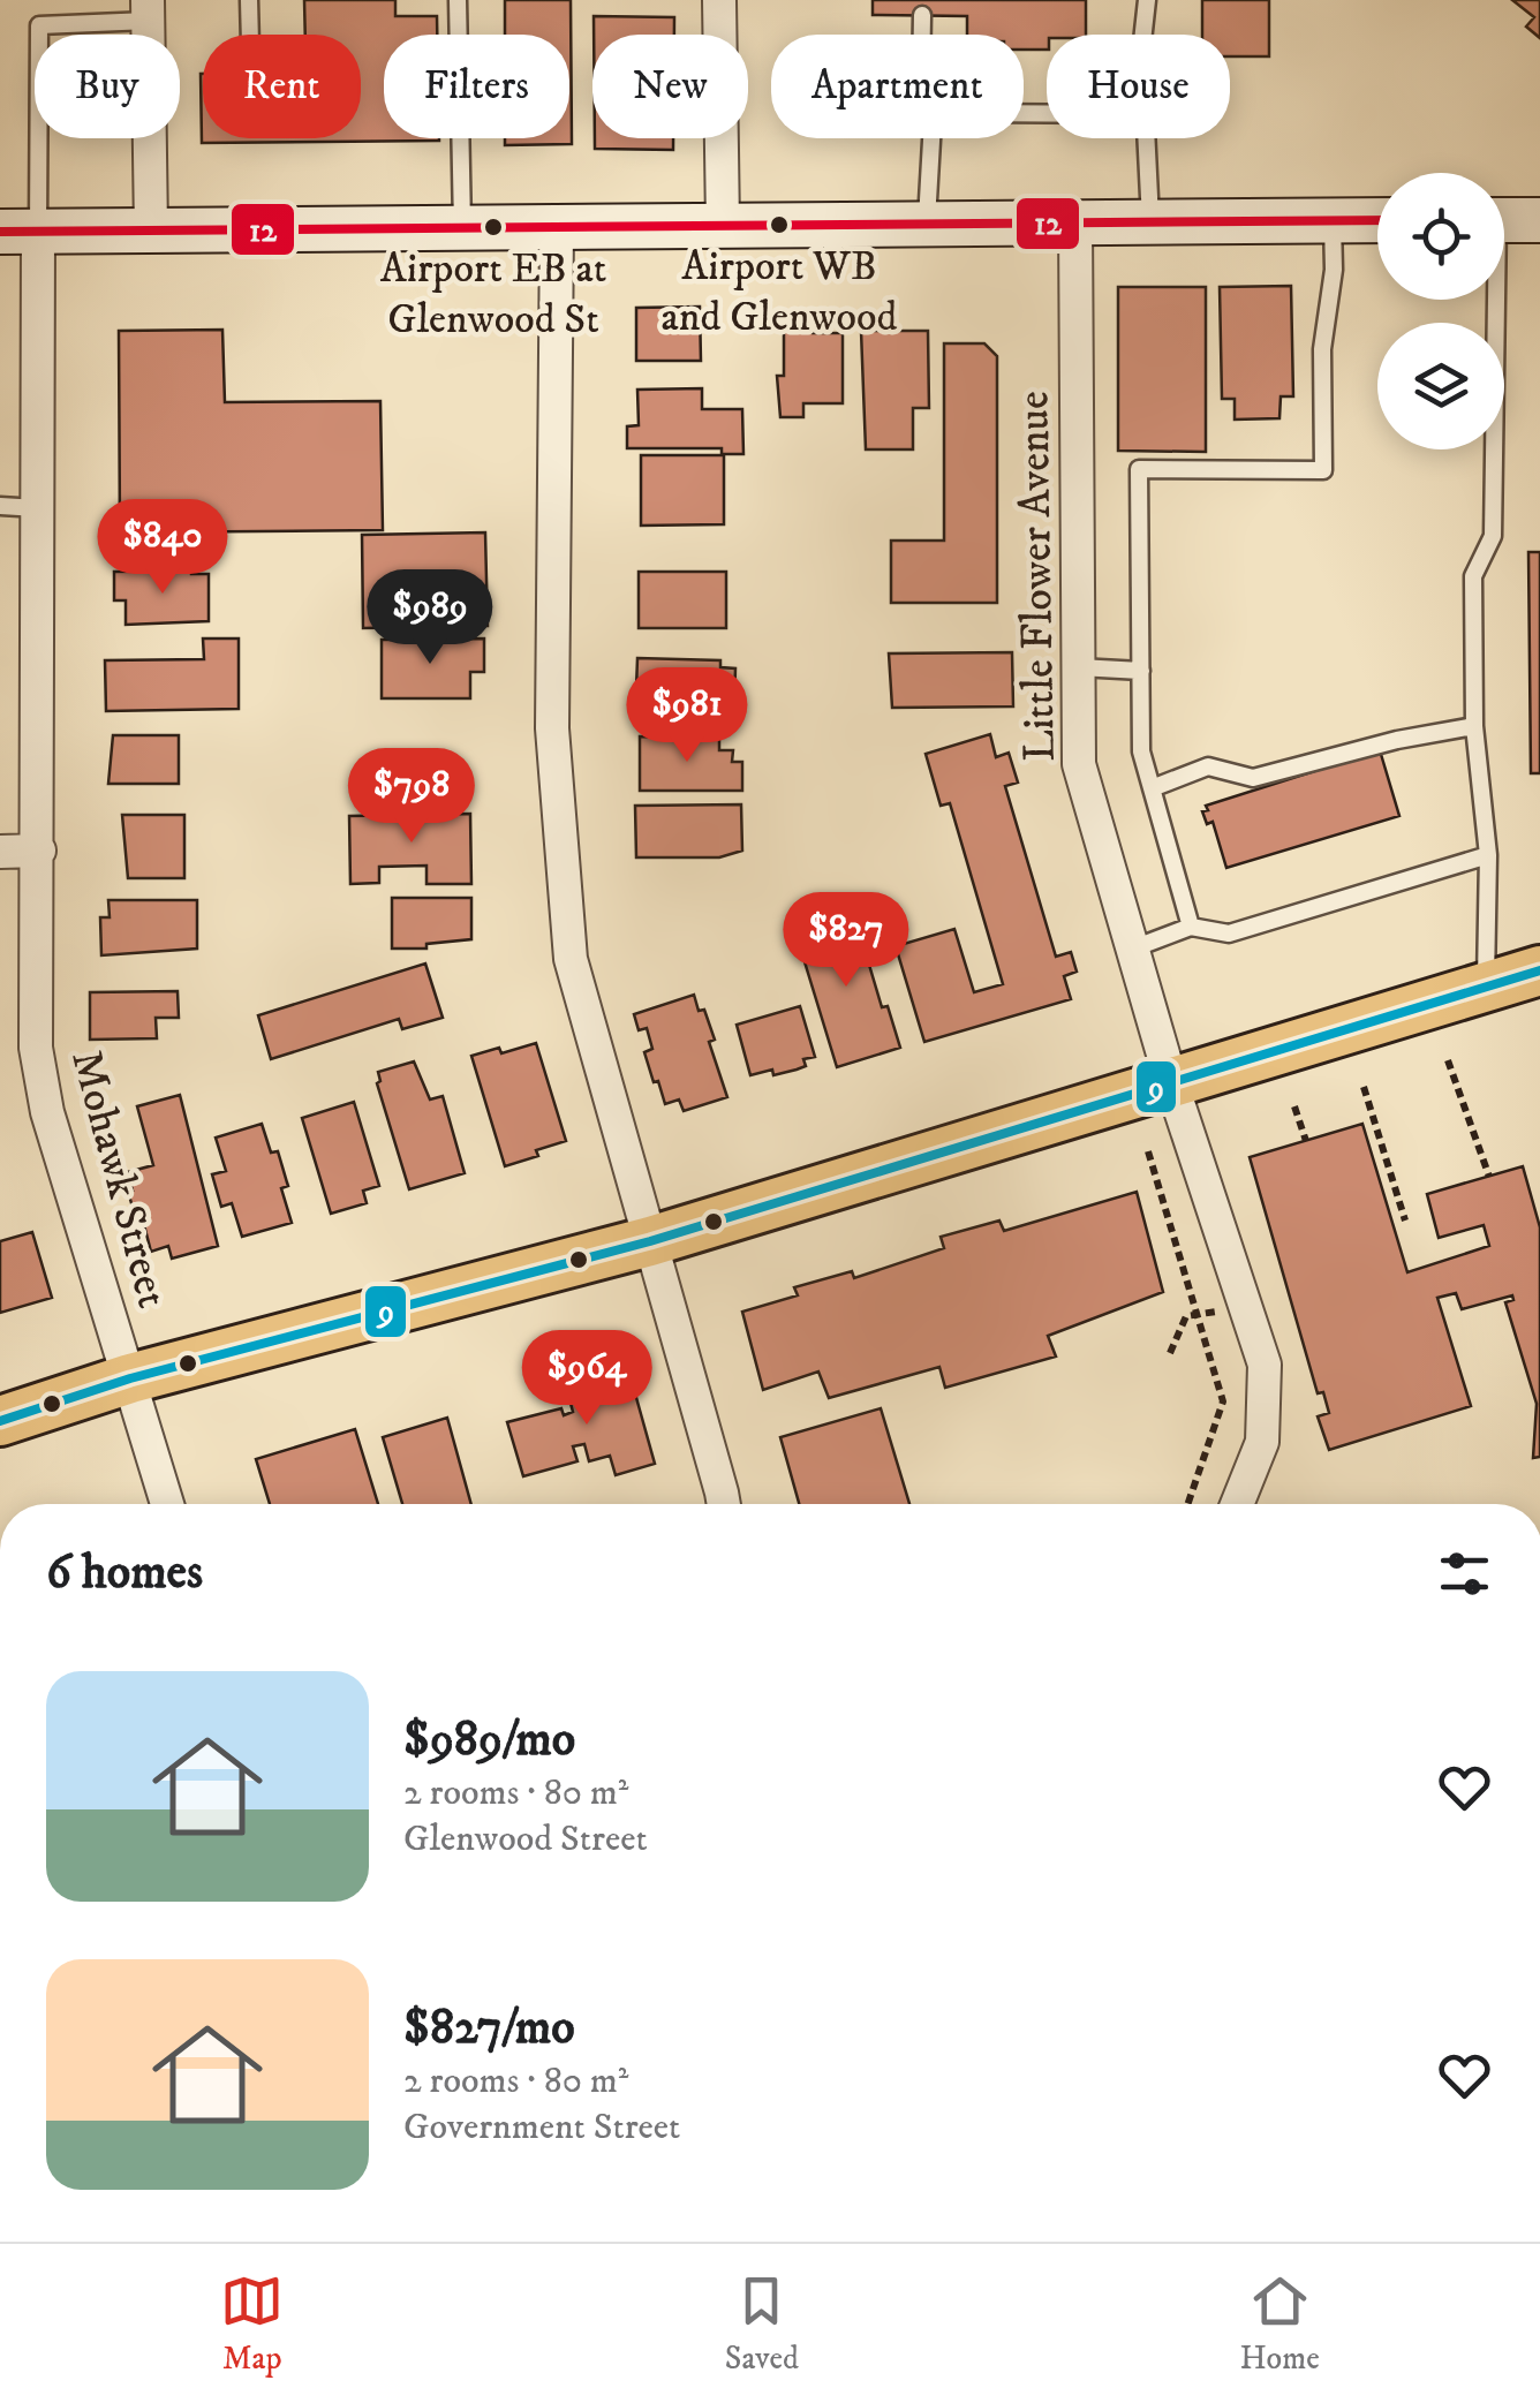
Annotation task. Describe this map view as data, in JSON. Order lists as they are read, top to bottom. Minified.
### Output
{"streets":{"street":["Little Flower Avenue","Mohawk Street"]},"places":["Airport WB and Glenwood","Airport EB at Glenwood St"],"lines":["transit line 12","transit line 9"],"page":{"chip":["Buy","Rent","Filters","New","Apartment","House"],"price":["$840","$989","$981","$798","$827","$964"],"heading":"6 homes","list":[{"name":"$989/mo","note":"2 rooms · 80 m² · Glenwood Street"},{"name":"$827/mo","note":"2 rooms · 80 m² · Government Street"}],"tabs":["Map","Saved","Home"]}}
